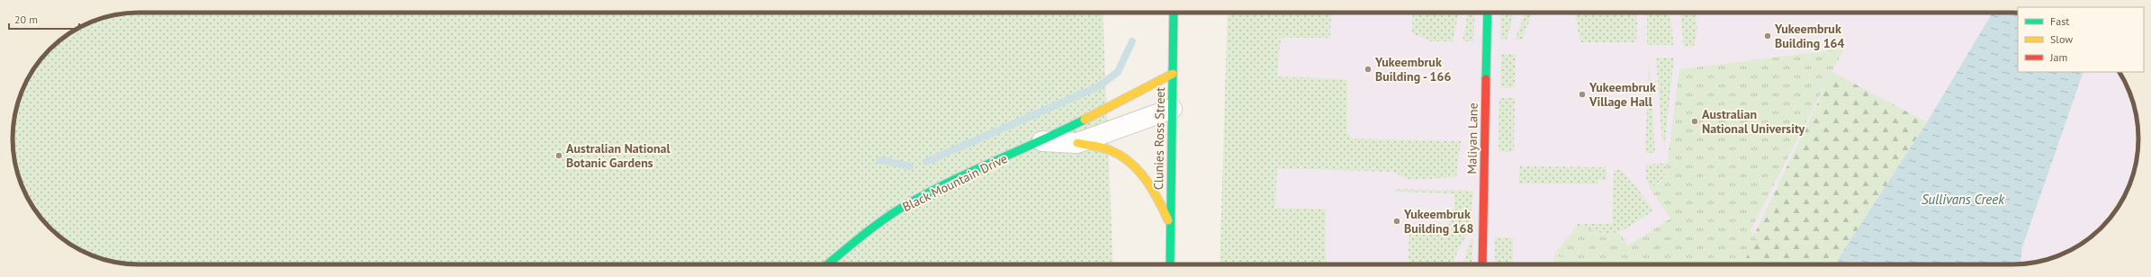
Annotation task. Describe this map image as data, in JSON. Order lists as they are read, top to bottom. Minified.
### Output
{"streets":{"street":["Clunies Ross Street","Maliyan Lane","Black Mountain Drive"]},"crossings":[["Clunies Ross Street","Black Mountain Drive"]],"water":["Sullivans Creek"],"places":["Yukeembruk Building 164","Yukeembruk Building - 166","Yukeembruk Village Hall","Australian National University","Australian National Botanic Gardens","Yukeembruk Building 168"],"legend":["Fast","Slow","Jam"],"scale_bar":"20 m"}
